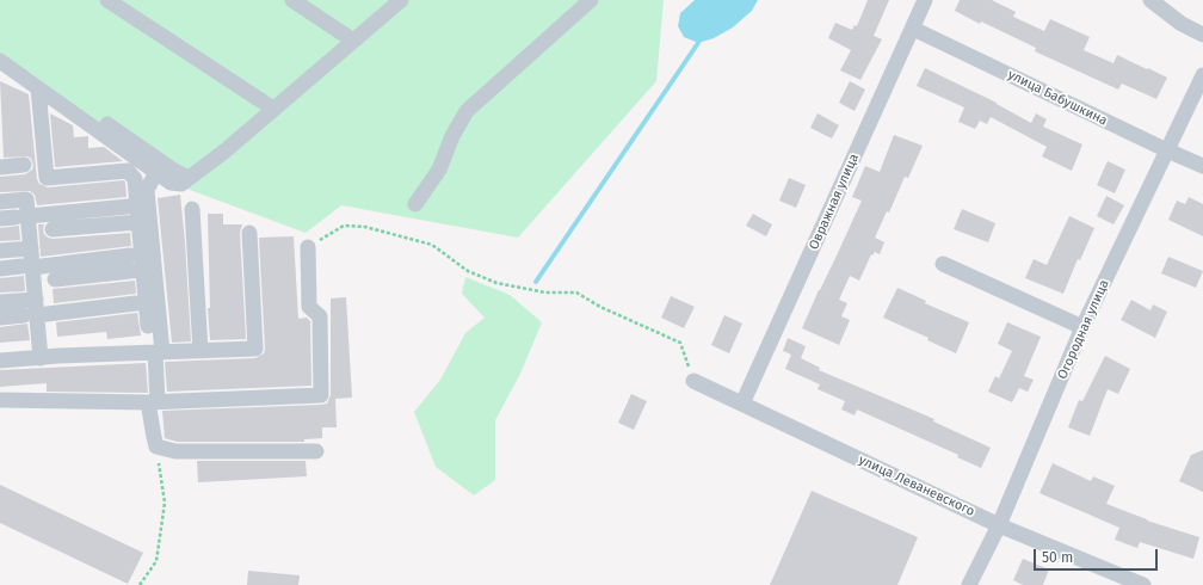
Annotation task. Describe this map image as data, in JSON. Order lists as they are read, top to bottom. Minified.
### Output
{"streets":{"street":["улица Бабушкина","Овражная улица","Огородная улица","улица Леваневского"]},"crossings":[["улица Бабушкина","Овражная улица"],["улица Бабушкина","Огородная улица"],["Овражная улица","улица Леваневского"],["Огородная улица","улица Леваневского"]],"scale_bar":"50 m"}
